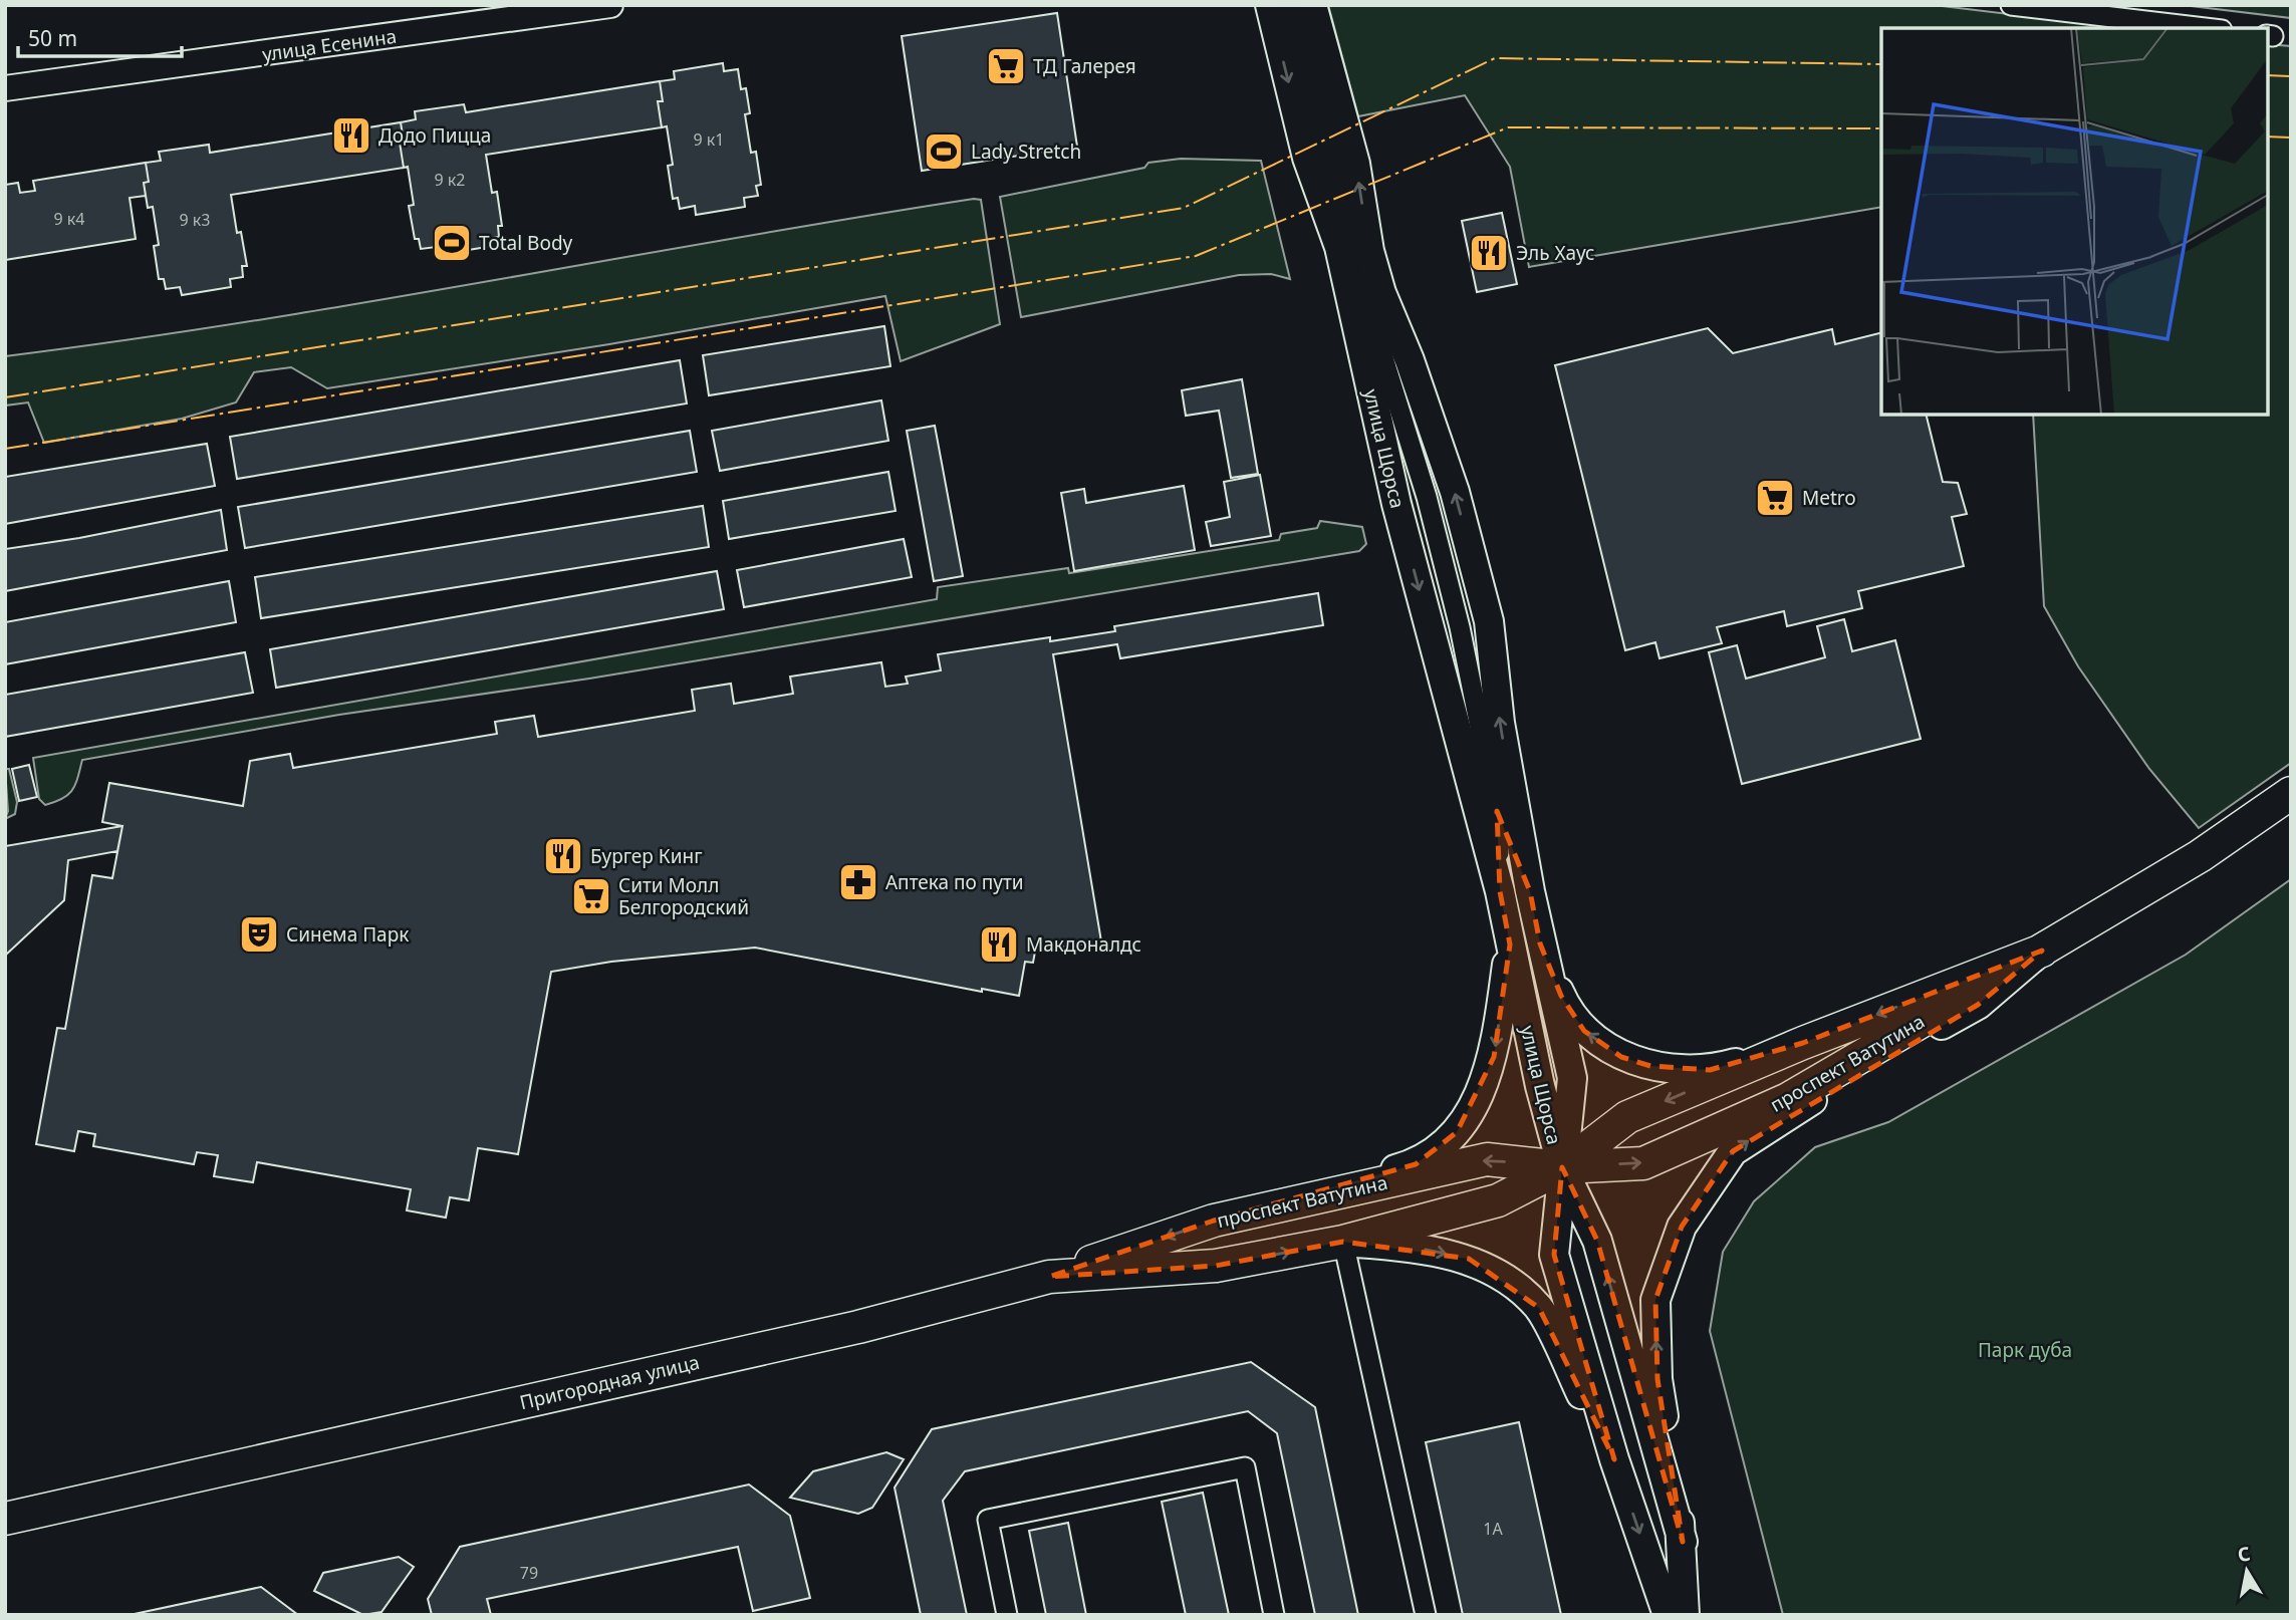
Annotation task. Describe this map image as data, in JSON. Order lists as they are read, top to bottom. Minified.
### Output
{"streets":{"main road":["улица Щорса","проспект Ватутина","Пригородная улица"],"street":["улица Есенина"]},"crossings":[["улица Щорса","проспект Ватутина"],["проспект Ватутина","Пригородная улица"]],"parks":["Парк дуба"],"places":{"supermarket":["ТД Галерея","Metro","Сити Молл Белгородский"],"restaurant":["Додо Пицца","Эль Хаус","Бургер Кинг","Макдоналдс"],"sports":["Lady Stretch","Total Body"],"pharmacy":["Аптека по пути"],"theatre":["Синема Парк"]},"house_numbers":["9 к1","9 к2","9 к4","9 к3","1А","79"],"scale_bar":"50 m","north":"top"}
